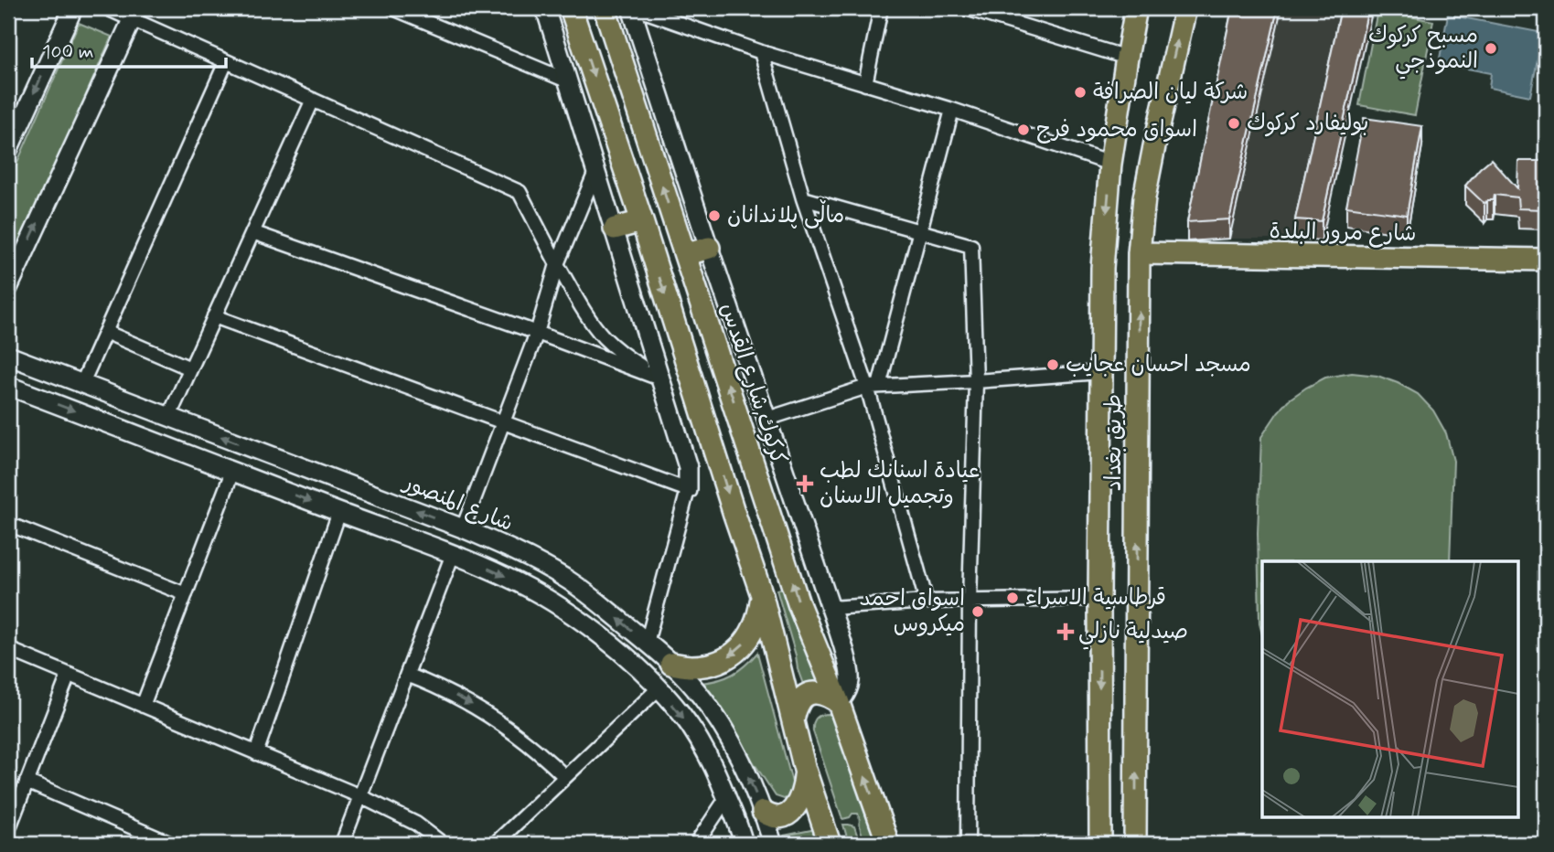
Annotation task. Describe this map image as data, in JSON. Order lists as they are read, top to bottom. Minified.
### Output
{"streets":{"main road":["شارع مرور البلدة","كركوك,شارع القدس","طريق بغداد"],"street":["شارع المنصور"]},"crossings":[["شارع مرور البلدة","طريق بغداد"]],"places":{"other":["مسبح كركوك النموذجي","شركة ليان الصرافة","بوليفارد كركوك","اسواق محمود فرج","ماڵی پلاندانان","مسجد احسان عجايب","قرطاسية الاسراء","اسواق احمد ميكروس"],"health":["عيادة اسنانك لطب وتجميل الاسنان","صيدلية نازلي"]},"scale_bar":"100 m"}
